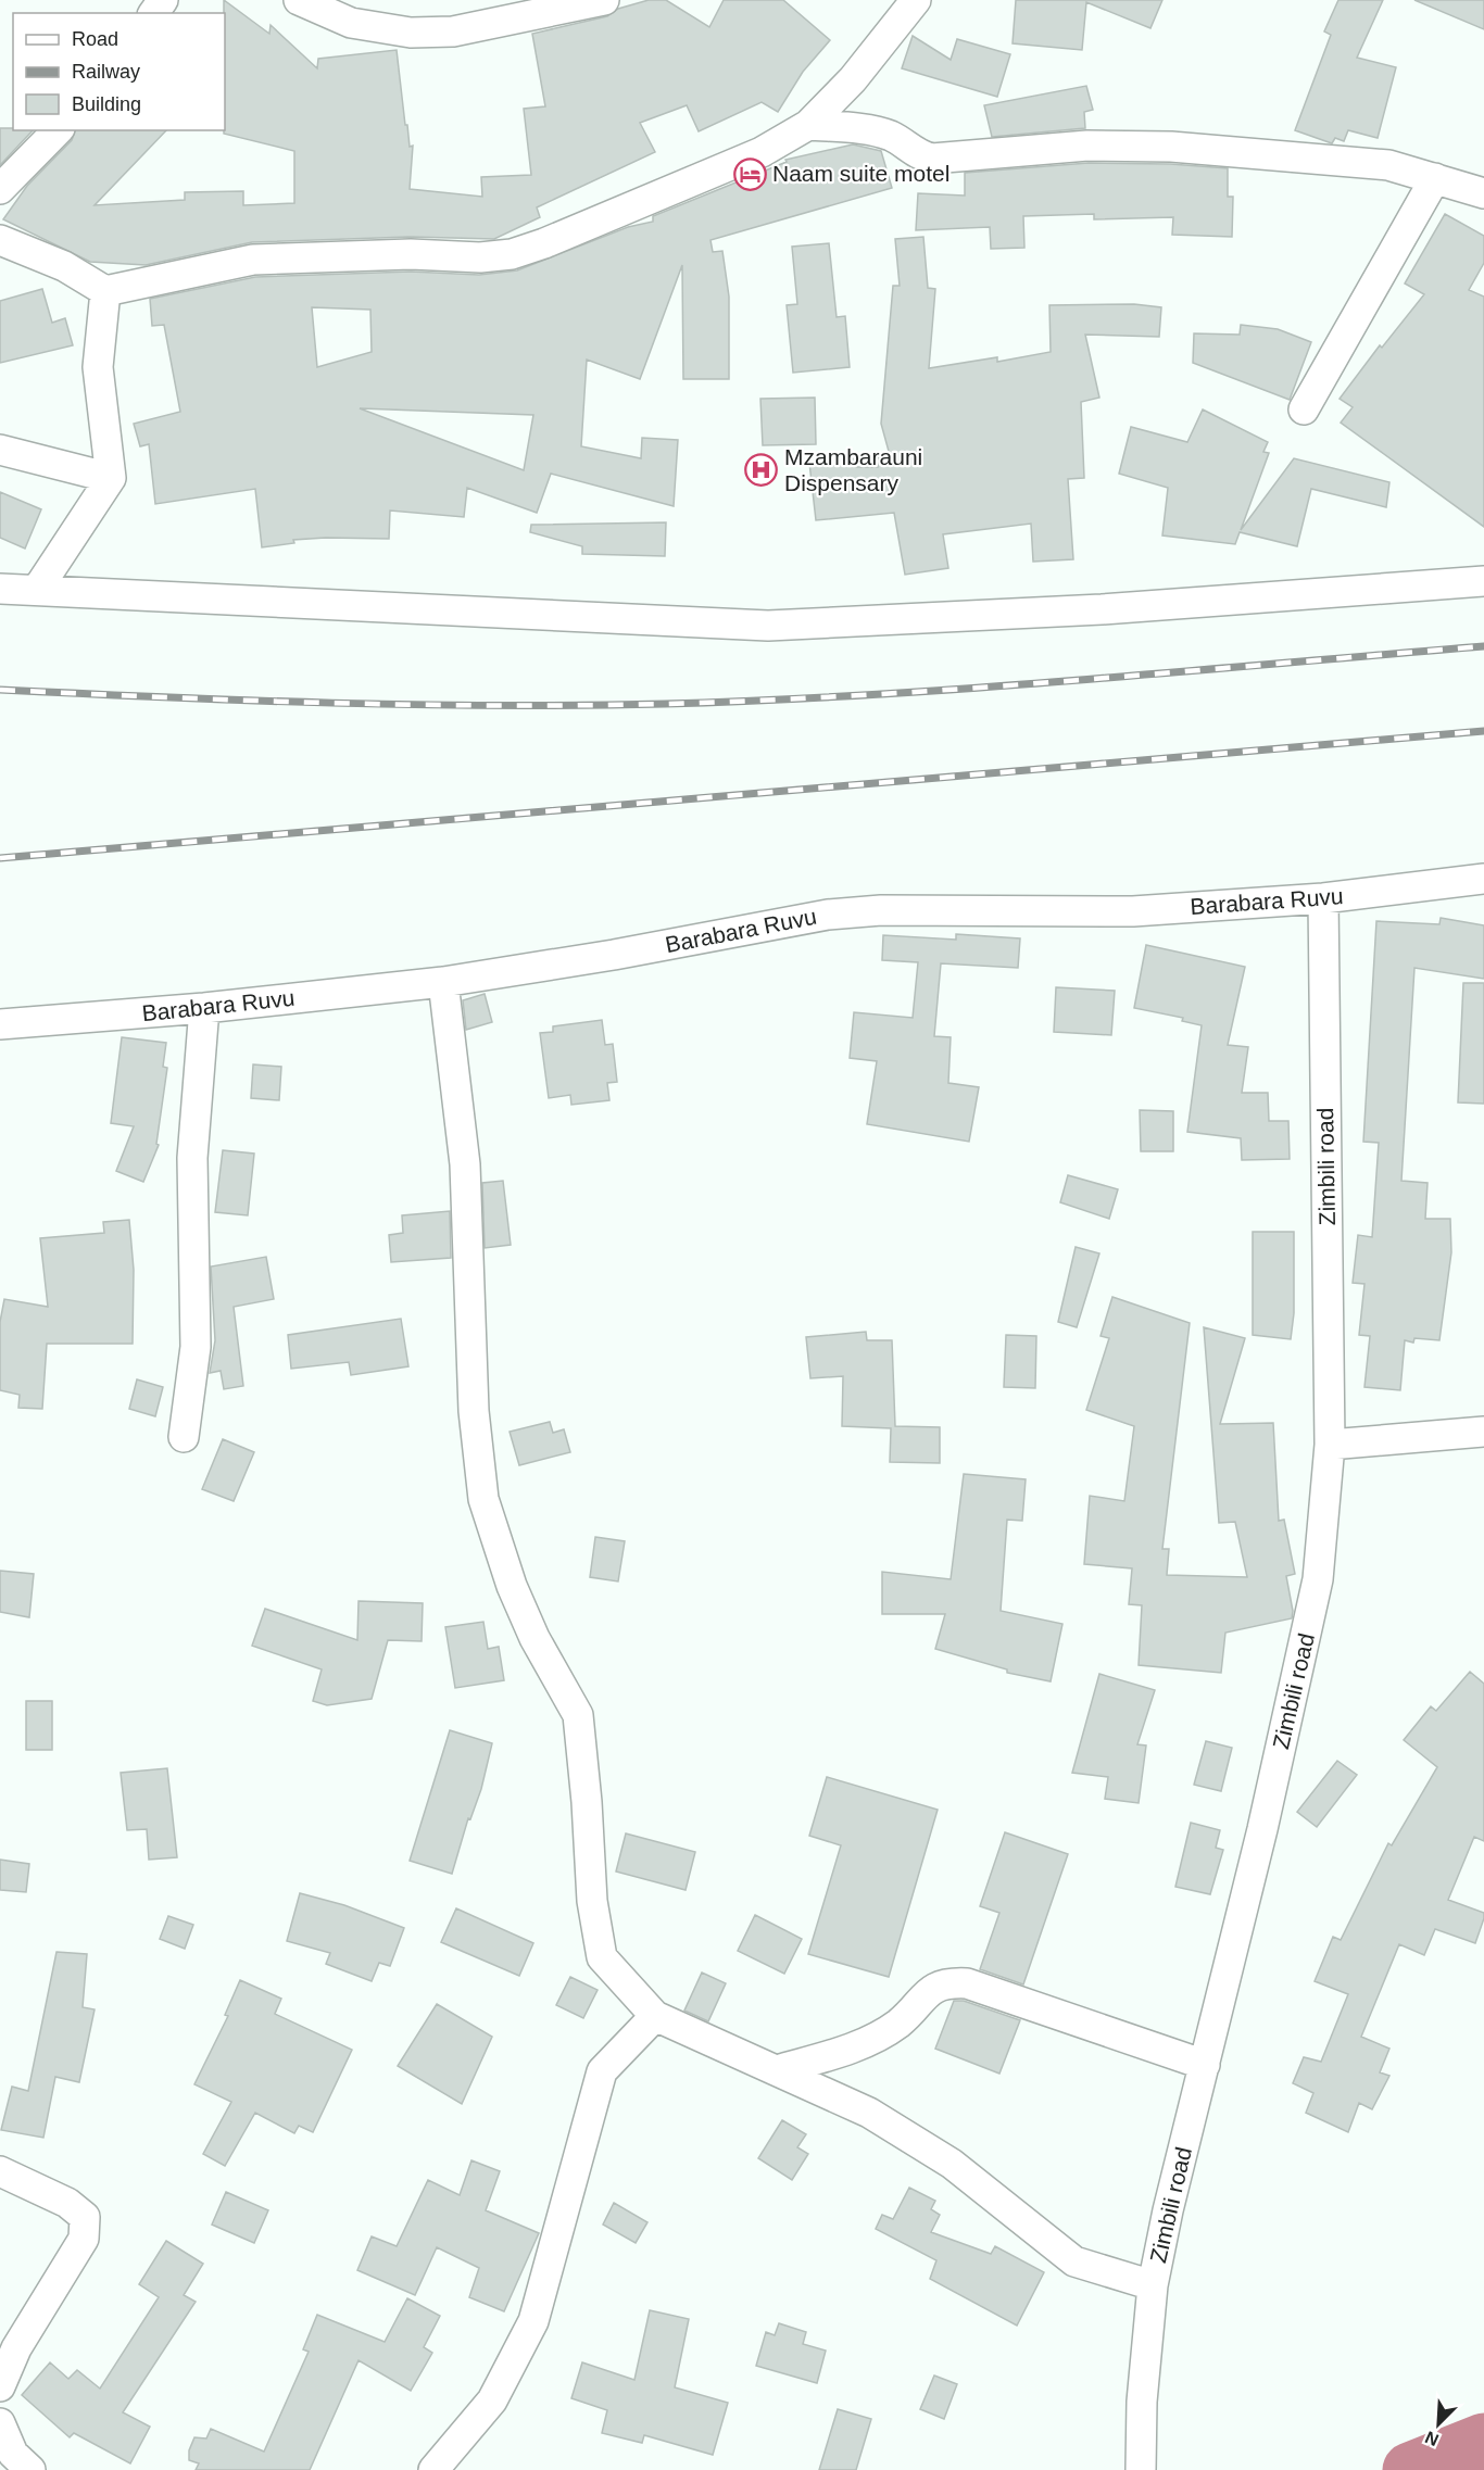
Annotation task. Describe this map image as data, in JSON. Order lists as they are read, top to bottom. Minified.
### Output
{"streets":{"street":["Barabara Ruvu","Zimbili road"]},"crossings":[["Barabara Ruvu","Zimbili road"]],"places":{"hotel":["Naam suite motel"],"hospital":["Mzambarauni Dispensary"]},"legend":["Road","Railway","Building"],"north":"bottom left"}
